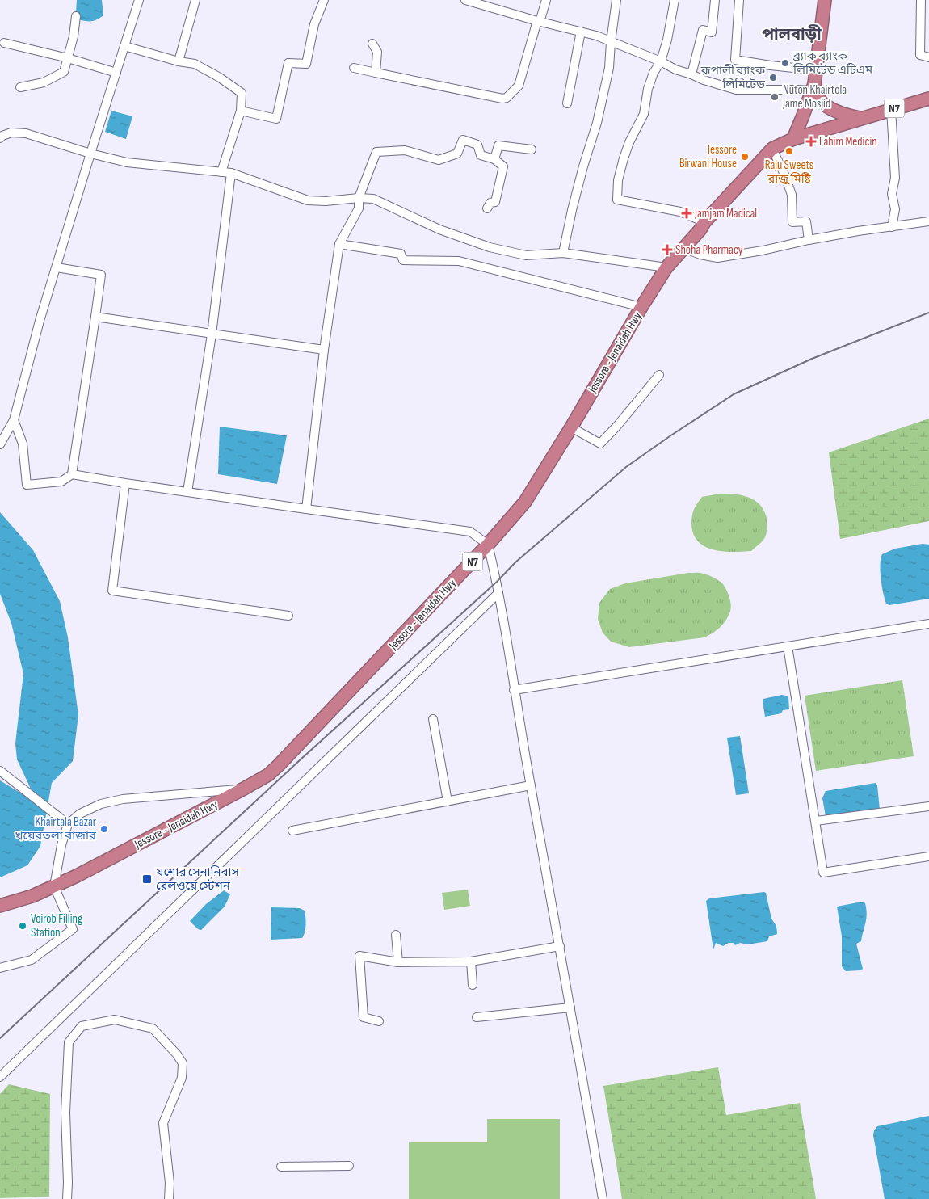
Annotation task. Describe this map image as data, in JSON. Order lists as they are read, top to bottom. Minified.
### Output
{"streets":{"highway":["N7","Jessore - Jenaidah Hwy"]},"crossings":[["N7","Jessore - Jenaidah Hwy"]],"districts":["পালবাড়ী"],"places":{"other":["ব্র্যাক ব্যাংক লিমিটেড এটিএম","রূপালী ব্যাংক লিমিটেড","Nuton Khairtola Jame Mosjid","Raju Sweets রাজু মিষ্টি","Jessore Birwani House","Khairtala Bazar খয়েরতলা বাজার","Voirob Filling Station"],"health":["Fahim Medicin","Jamjam Madical","Shoha Pharmacy"],"transit":["যশোর সেনানিবাস রেলওয়ে স্টেশন"]}}
